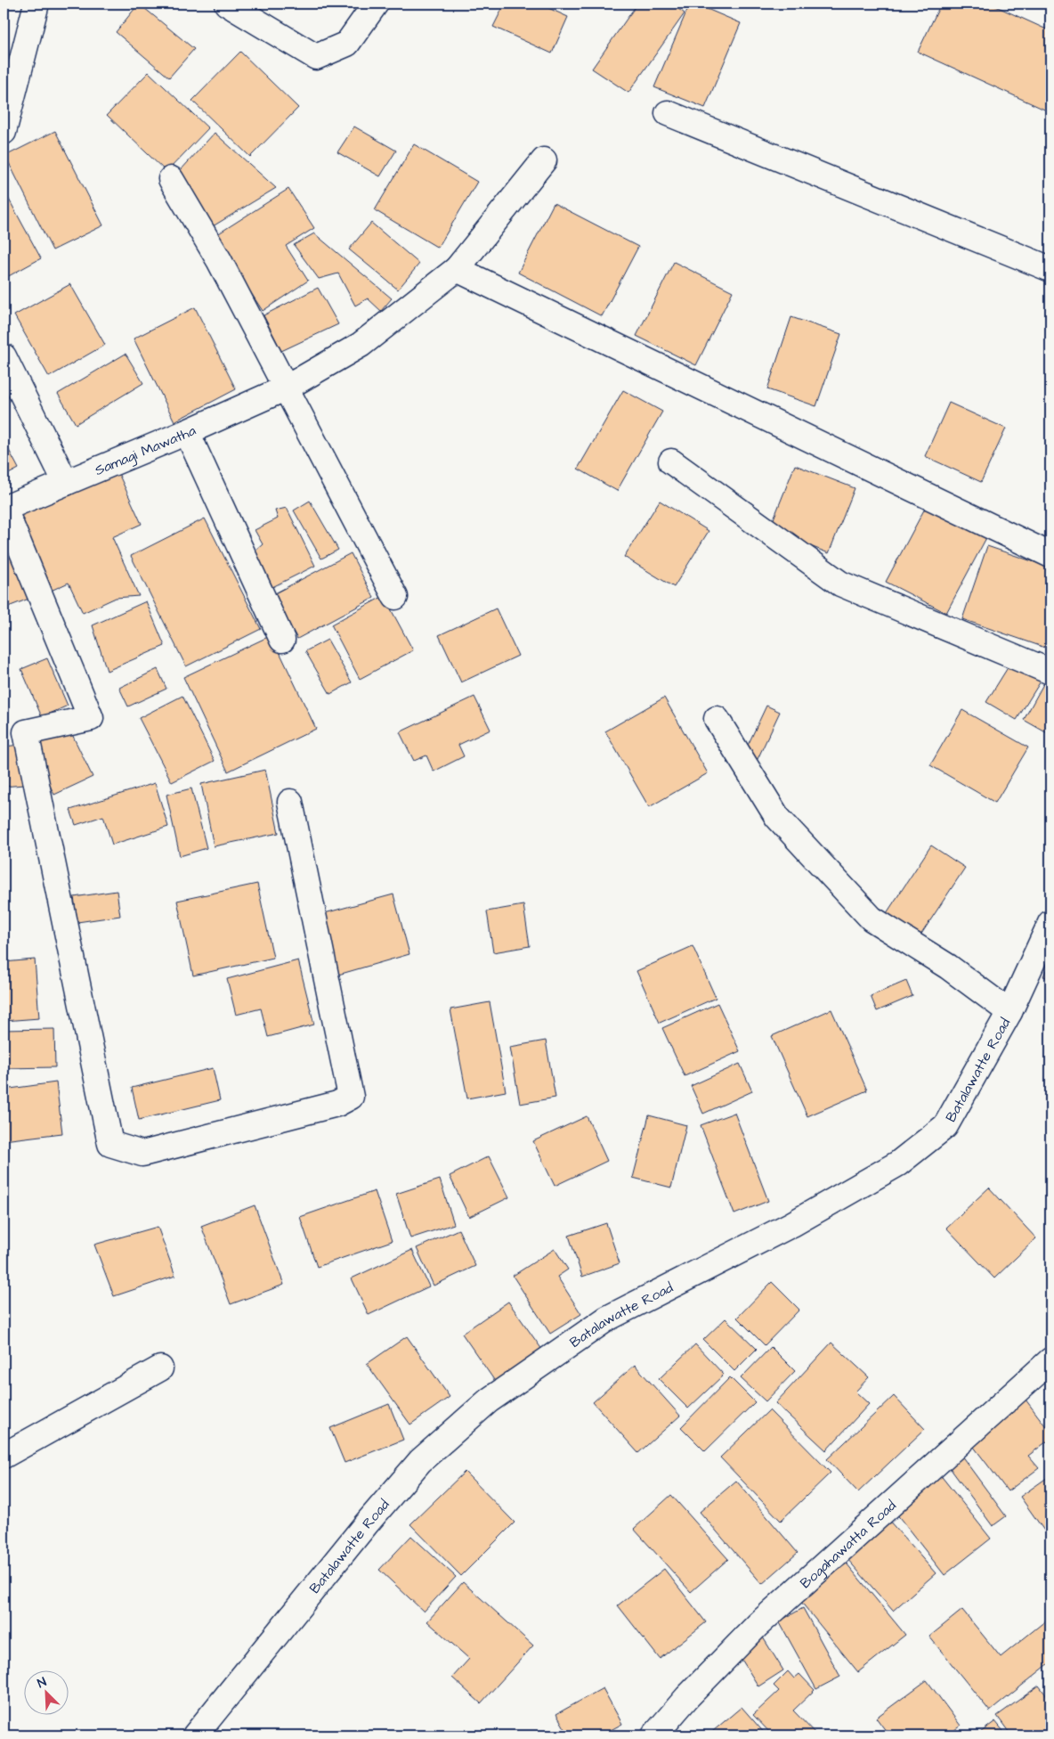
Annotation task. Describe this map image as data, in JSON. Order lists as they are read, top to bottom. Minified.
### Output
{"streets":{"street":["Samagi Mawatha","Batalawatte Road","Bogahawatta Road"]},"north":"top left"}
